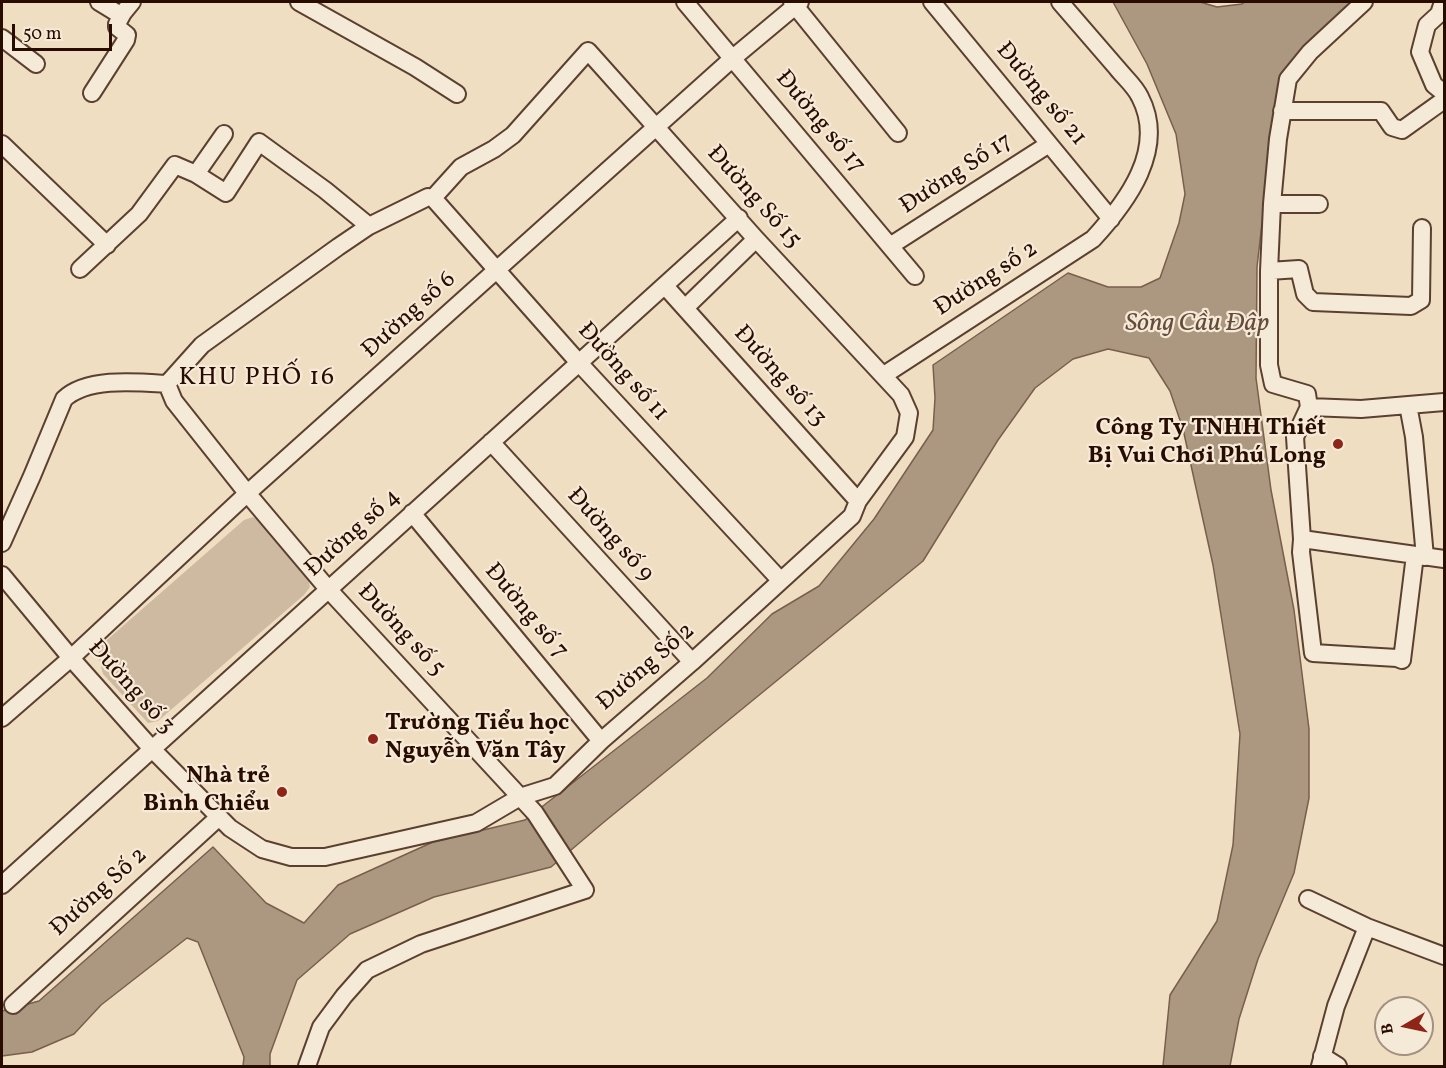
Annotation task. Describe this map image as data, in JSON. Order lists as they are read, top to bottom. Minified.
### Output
{"streets":{"street":["Đường số 21","Đường số 17","Đường Số 17","Đường Số 15","Đường số 2","Đường số 6","Đường số 11","Đường số 13","Đường số 4","Đường số 9","Đường số 7","Đường số 5","Đường Số 2","Đường số 3"]},"crossings":[["Đường số 21","Đường Số 17"],["Đường số 21","Đường số 2"],["Đường số 17","Đường Số 17"],["Đường số 17","Đường số 6"],["Đường Số 15","Đường số 2"],["Đường Số 15","Đường số 6"],["Đường Số 15","Đường số 11"],["Đường Số 15","Đường số 4"],["Đường Số 15","Đường Số 2"],["Đường số 2","Đường Số 2"],["Đường số 6","Đường số 11"],["Đường số 6","Đường số 5"],["Đường số 6","Đường số 3"],["Đường số 11","Đường số 4"],["Đường số 11","Đường Số 2"],["Đường số 13","Đường số 4"],["Đường số 13","Đường Số 2"],["Đường số 4","Đường số 9"],["Đường số 4","Đường số 7"],["Đường số 4","Đường số 5"],["Đường số 4","Đường số 3"],["Đường số 9","Đường Số 2"],["Đường số 7","Đường Số 2"],["Đường số 5","Đường Số 2"],["Đường Số 2","Đường số 3"]],"districts":["KHU PHỐ 16"],"water":["Sông Cầu Đập"],"places":["Công Ty TNHH Thiết Bị Vui Chơi Phú Long","Trường Tiểu học Nguyễn Văn Tây","Nhà trẻ Bình Chiểu"],"scale_bar":"50 m","north":"left"}
